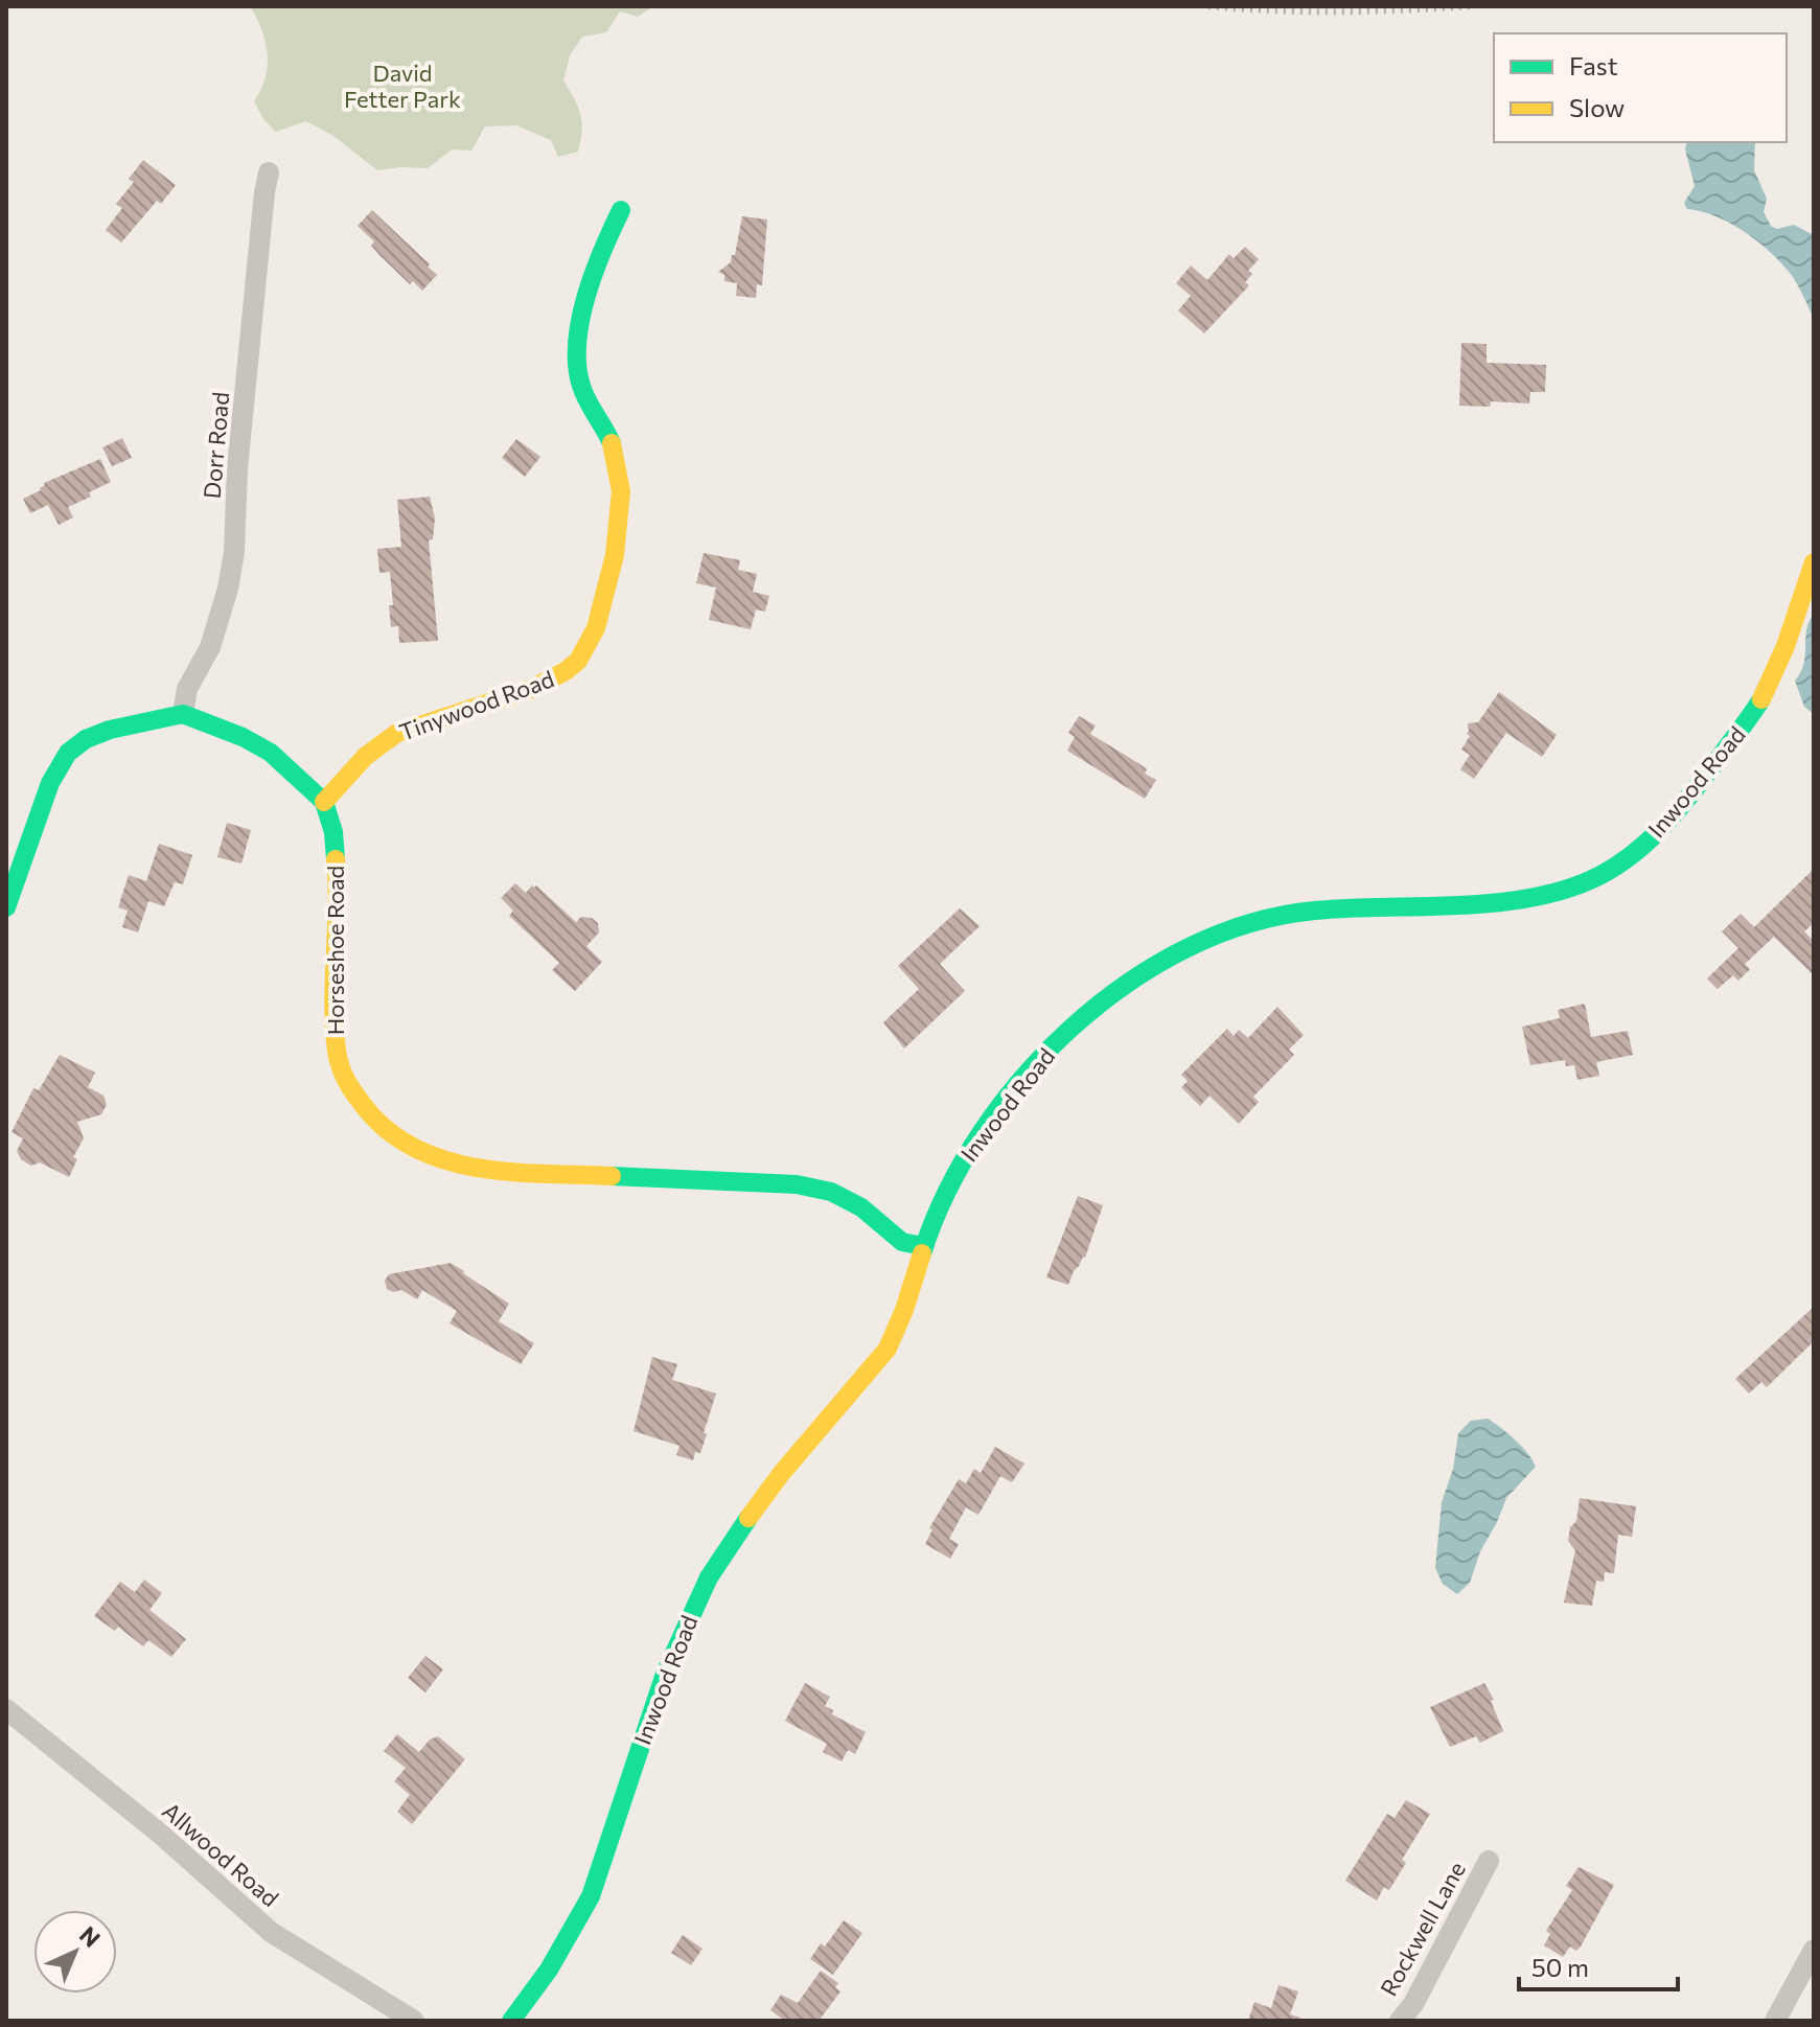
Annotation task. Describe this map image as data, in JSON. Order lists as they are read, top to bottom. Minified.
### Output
{"streets":{"street":["Dorr Road","Tinywood Road","Inwood Road","Horseshoe Road","Allwood Road","Rockwell Lane"]},"crossings":[["Tinywood Road","Horseshoe Road"],["Inwood Road","Horseshoe Road"]],"parks":["David Fetter Park"],"legend":["Fast","Slow"],"scale_bar":"50 m","north":"top right"}
